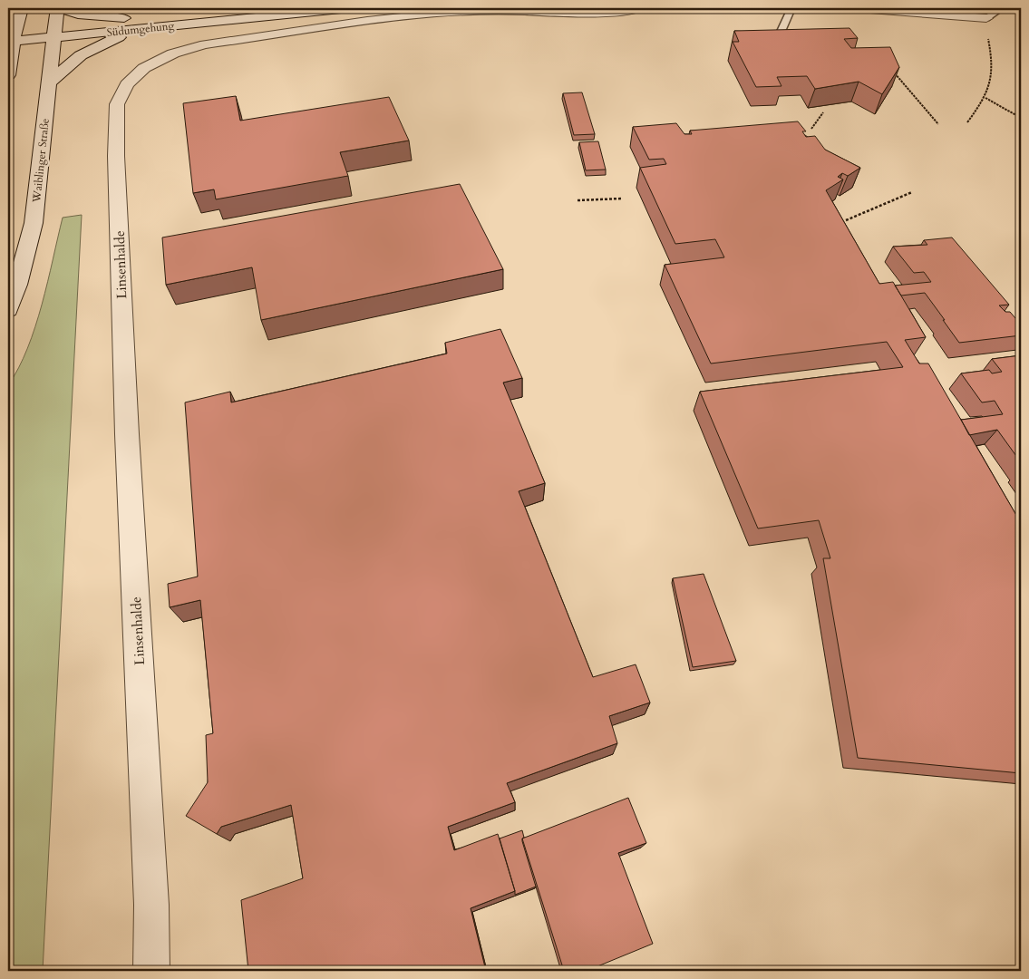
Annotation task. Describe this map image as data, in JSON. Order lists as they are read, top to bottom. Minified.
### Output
{"streets":{"street":["Südumgehung","Waiblinger Straße","Linsenhalde"]},"crossings":[["Südumgehung","Waiblinger Straße"]]}
